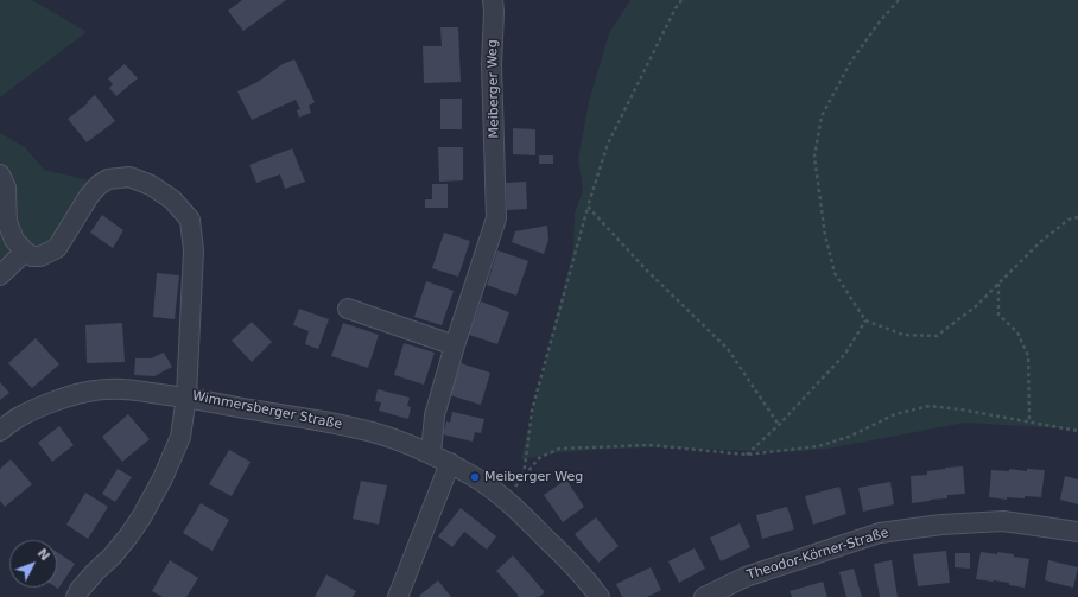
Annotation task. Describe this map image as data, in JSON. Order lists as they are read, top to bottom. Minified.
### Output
{"streets":{"street":["Meiberger Weg","Wimmersberger Straße","Theodor-Körner-Straße"]},"crossings":[["Meiberger Weg","Wimmersberger Straße"]],"places":["Meiberger Weg"],"north":"top right"}
